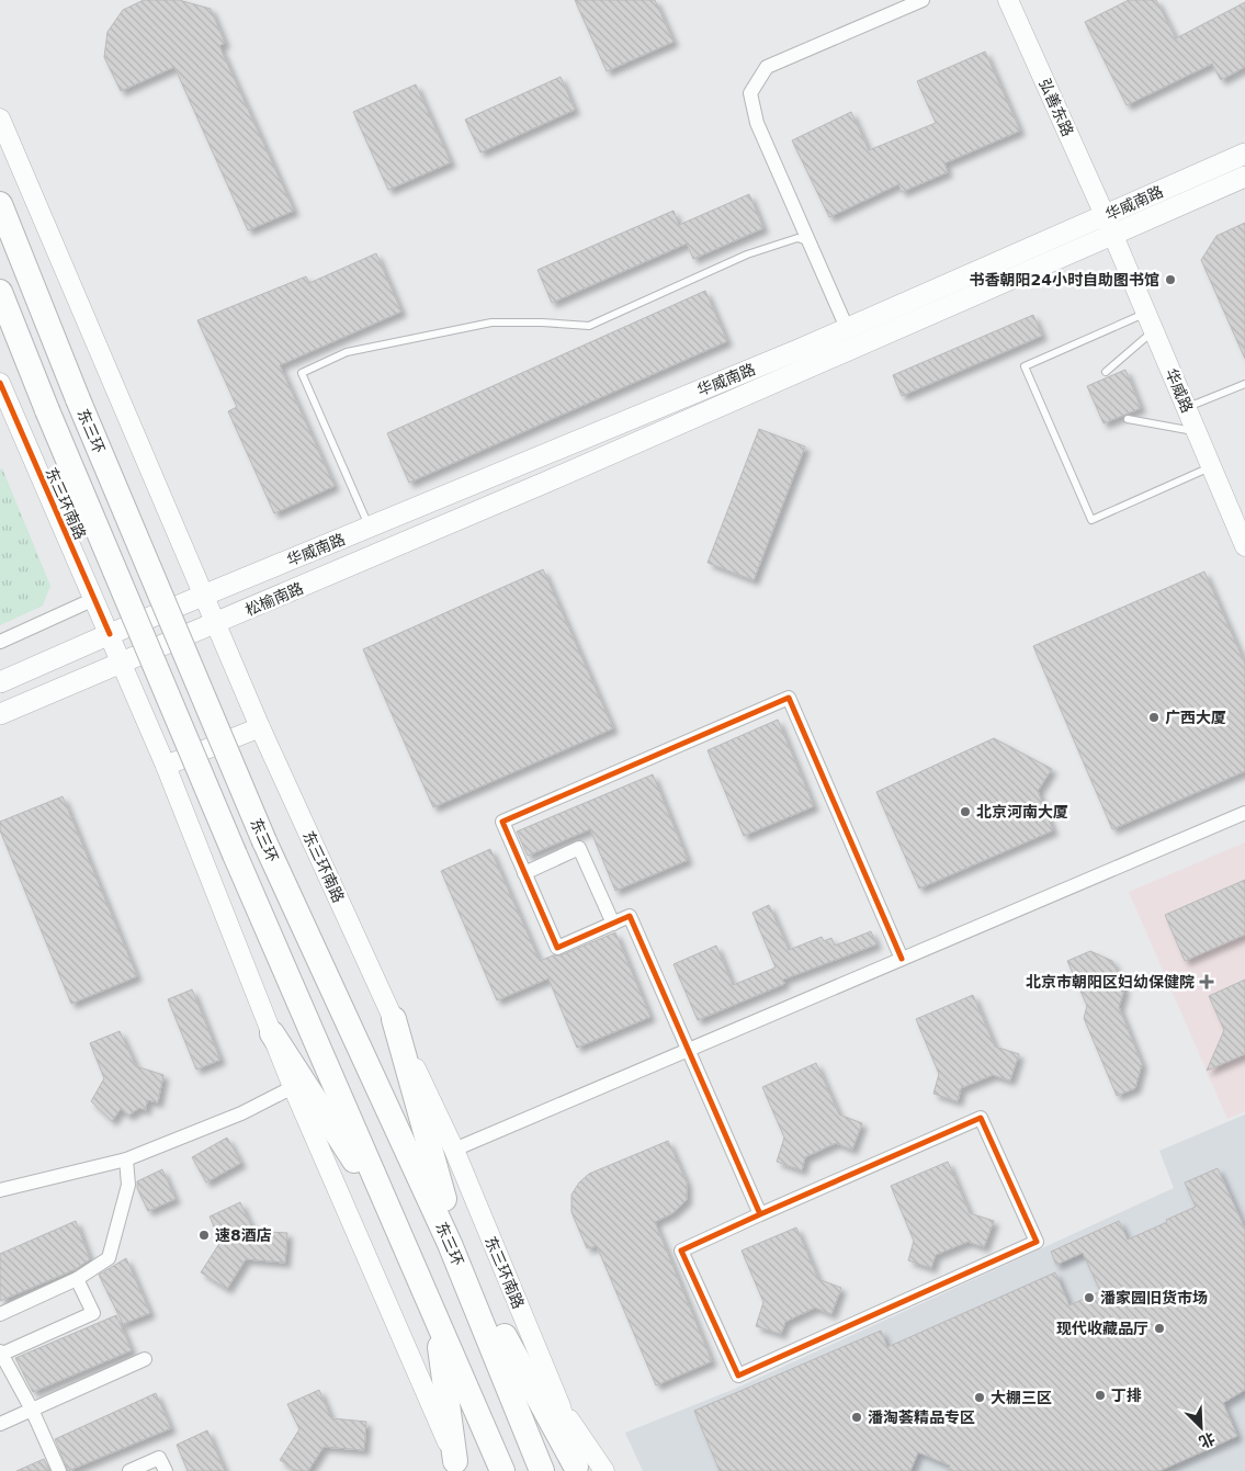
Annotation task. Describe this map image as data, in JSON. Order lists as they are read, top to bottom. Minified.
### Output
{"streets":{"highway":["东三环"],"main road":["华威南路","松榆南路"],"street":["弘善东路","华威路","东三环南路"]},"crossings":[["弘善东路","华威南路"],["弘善东路","华威路"],["华威南路","华威路"],["华威南路","东三环南路"],["华威南路","松榆南路"],["东三环南路","松榆南路"]],"places":{"other":["书香朝阳24小时自助图书馆","广西大厦","北京河南大厦","速8酒店","潘家园旧货市场","现代收藏品厅","丁排","大棚三区","潘淘荟精品专区"],"health":["北京市朝阳区妇幼保健院"]},"north":"bottom right"}
